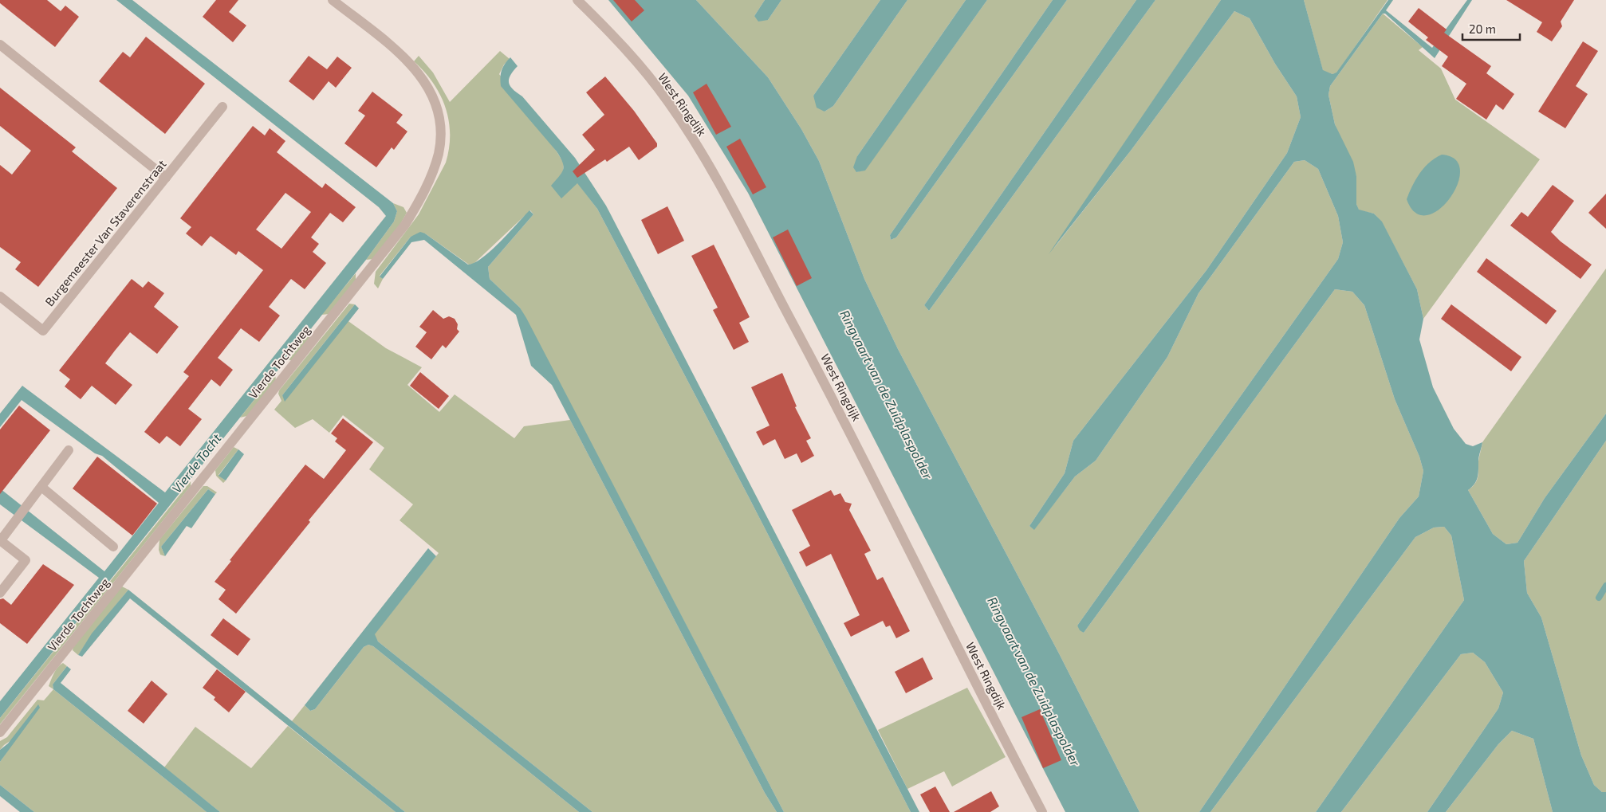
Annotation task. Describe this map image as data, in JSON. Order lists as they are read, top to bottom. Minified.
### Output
{"streets":{"street":["West Ringdijk","Burgemeester Van Staverenstraat","Vierde Tochtweg"]},"water":["Ringvaart van de Zuidplaspolder","Vierde Tocht"],"scale_bar":"20 m"}
